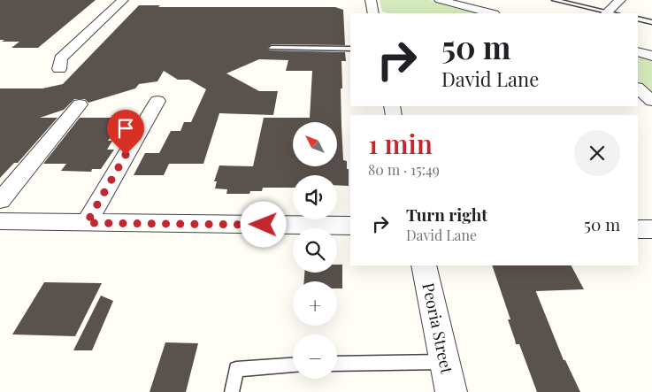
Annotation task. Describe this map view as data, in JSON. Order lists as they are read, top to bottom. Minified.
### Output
{"streets":{"street":["Peoria Street"]},"north":"top left","page":{"turn":["50 m","David Lane"],"heading":["1 min","80 m · 15:49"],"map_buttons":["+","−"],"list":[{"name":"Turn right","note":"David Lane","value":"50 m"}]}}
